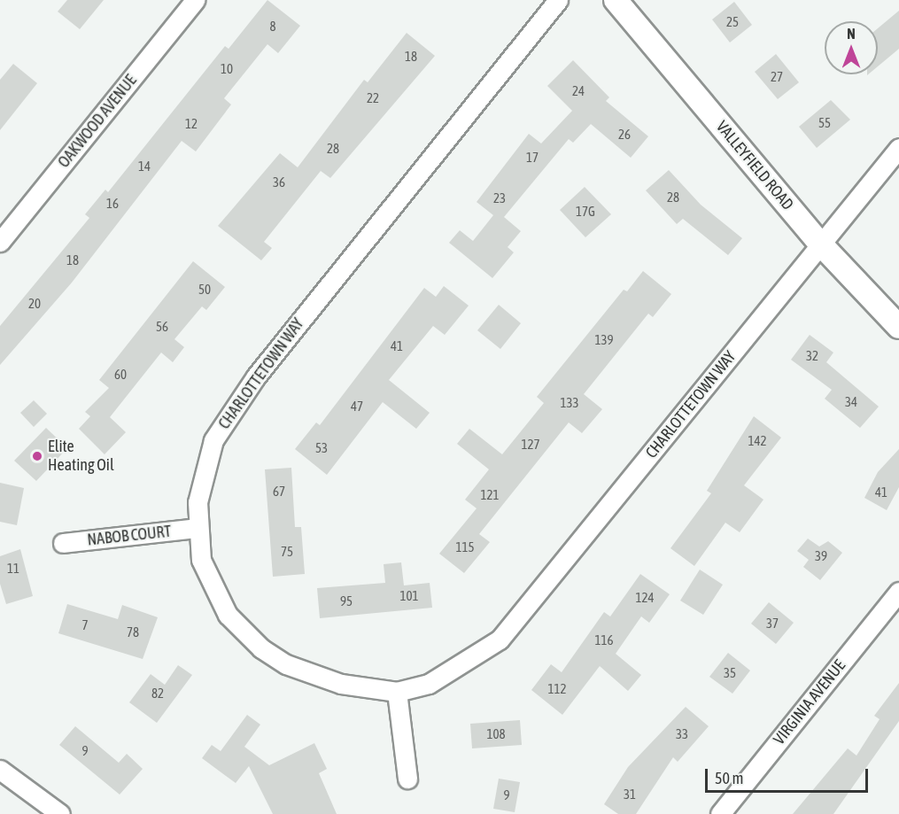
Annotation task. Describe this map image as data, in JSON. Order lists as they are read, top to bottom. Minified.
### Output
{"streets":{"street":["OAKWOOD AVENUE","VALLEYFIELD ROAD","CHARLOTTETOWN WAY","NABOB COURT","VIRGINIA AVENUE"]},"crossings":[["VALLEYFIELD ROAD","CHARLOTTETOWN WAY"],["CHARLOTTETOWN WAY","NABOB COURT"]],"places":["Elite Heating Oil"],"house_numbers":["25","8","18","10","27","24","22","55","12","26","28","17","14","36","28","23","16","17G","18","50","20","56","139","41","32","60","34","133","47","142","127","53","67","41","121","115","75","39","11","101","124","95","37","7","78","116","35","112","82","108","33","9","31","9"],"scale_bar":"50 m","north":"top"}
